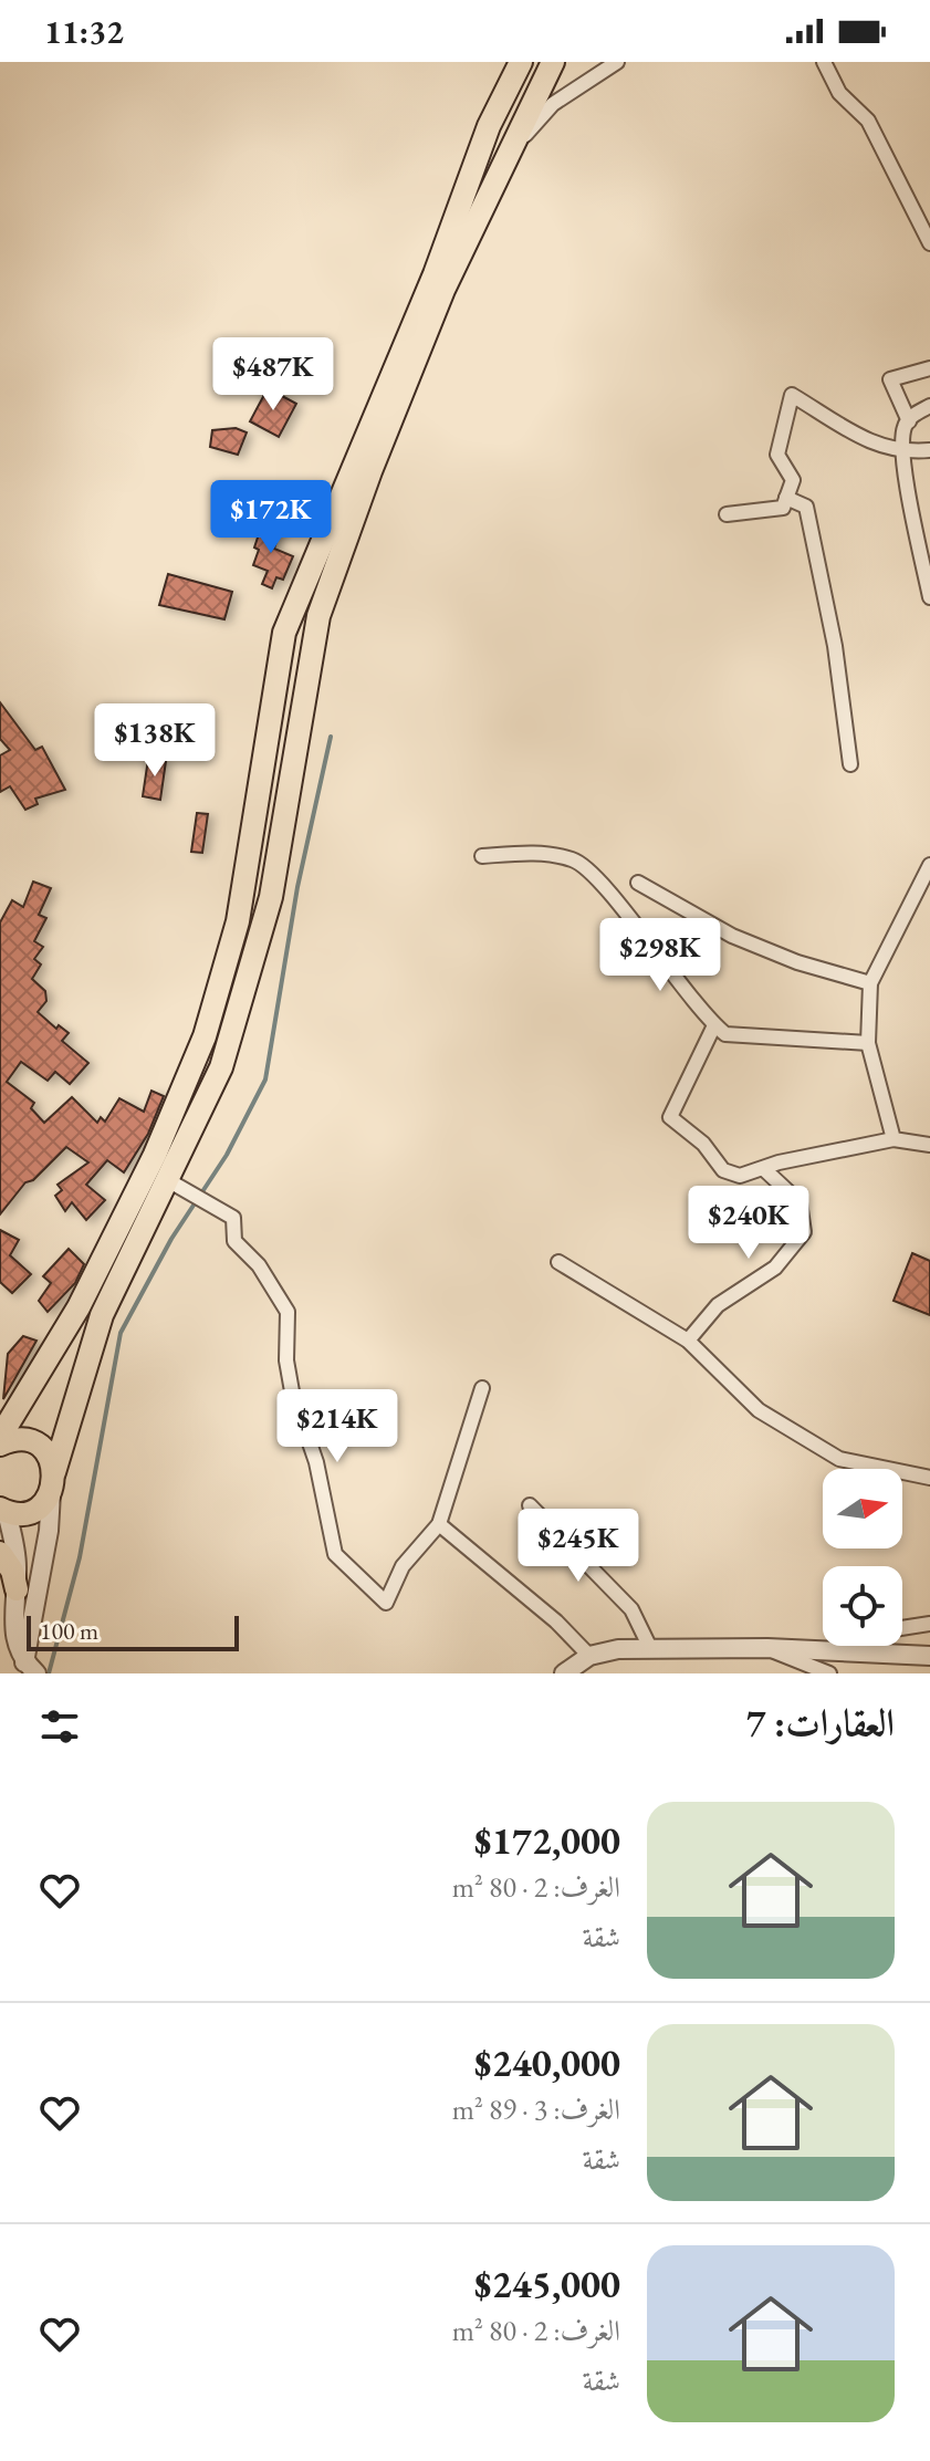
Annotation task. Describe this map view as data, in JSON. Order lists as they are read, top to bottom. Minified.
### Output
{"scale_bar":"100 m","north":"right","page":{"status":"11:32","price":["$487K","$172K","$138K","$298K","$240K","$214K","$245K"],"scale":"100 m","heading":"العقارات: 7","list":[{"name":"$172,000","note":"الغرف: 2 · 80 m² · شقة"},{"name":"$240,000","note":"الغرف: 3 · 89 m² · شقة"},{"name":"$245,000","note":"الغرف: 2 · 80 m² · شقة"}]}}
